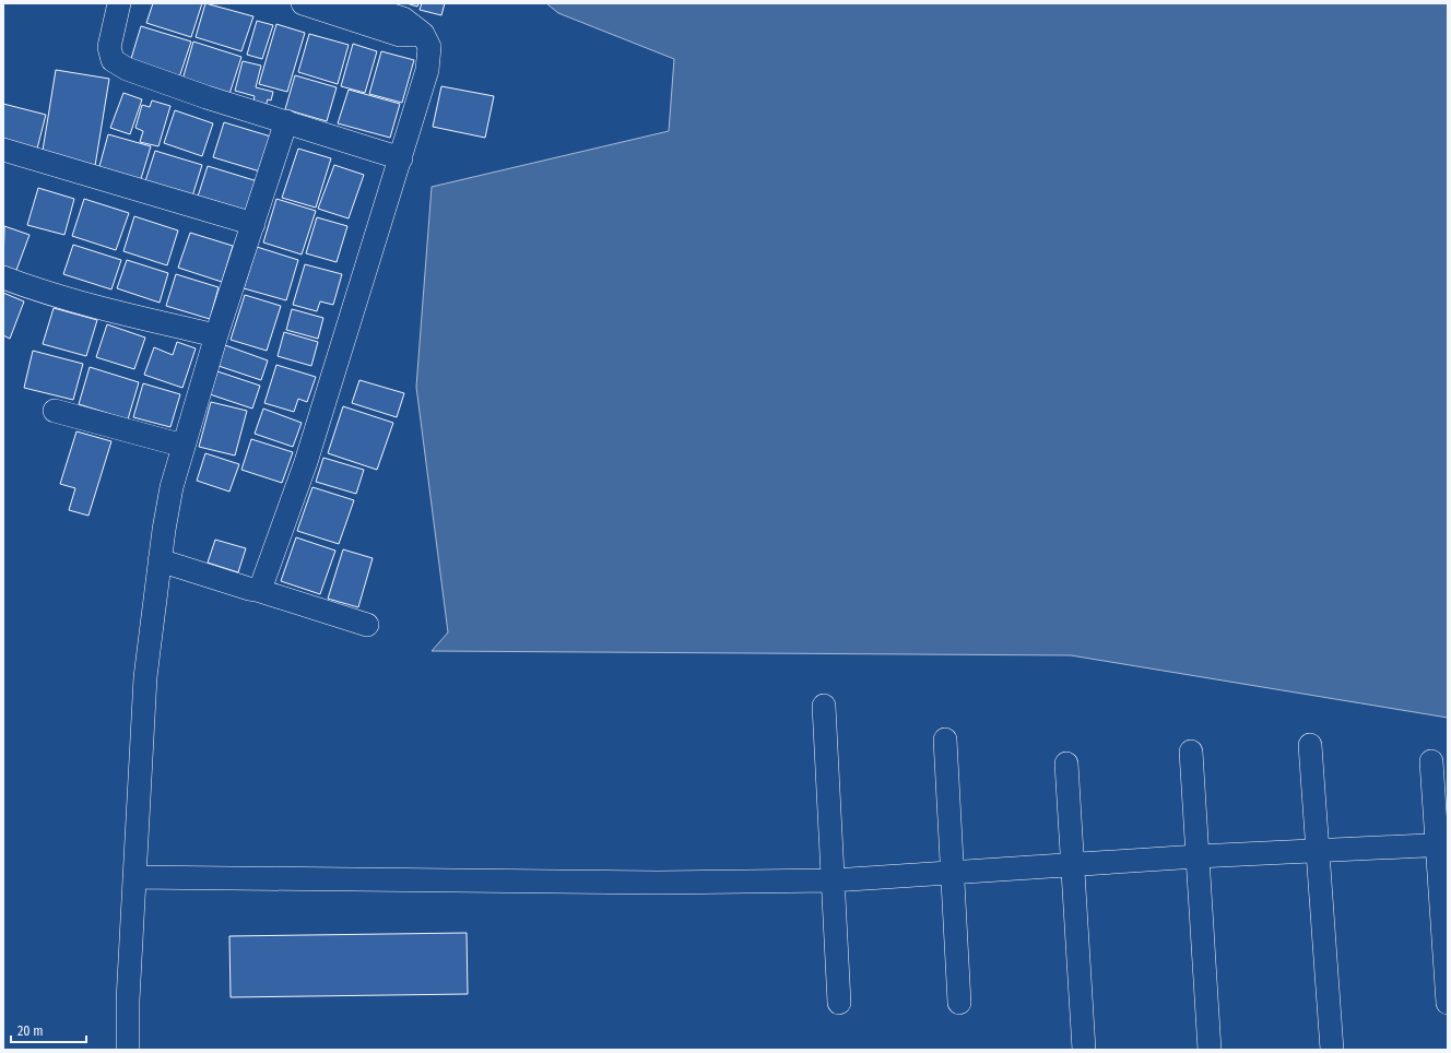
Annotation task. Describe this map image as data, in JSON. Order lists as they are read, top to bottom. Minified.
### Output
{"scale_bar":"20 m"}
